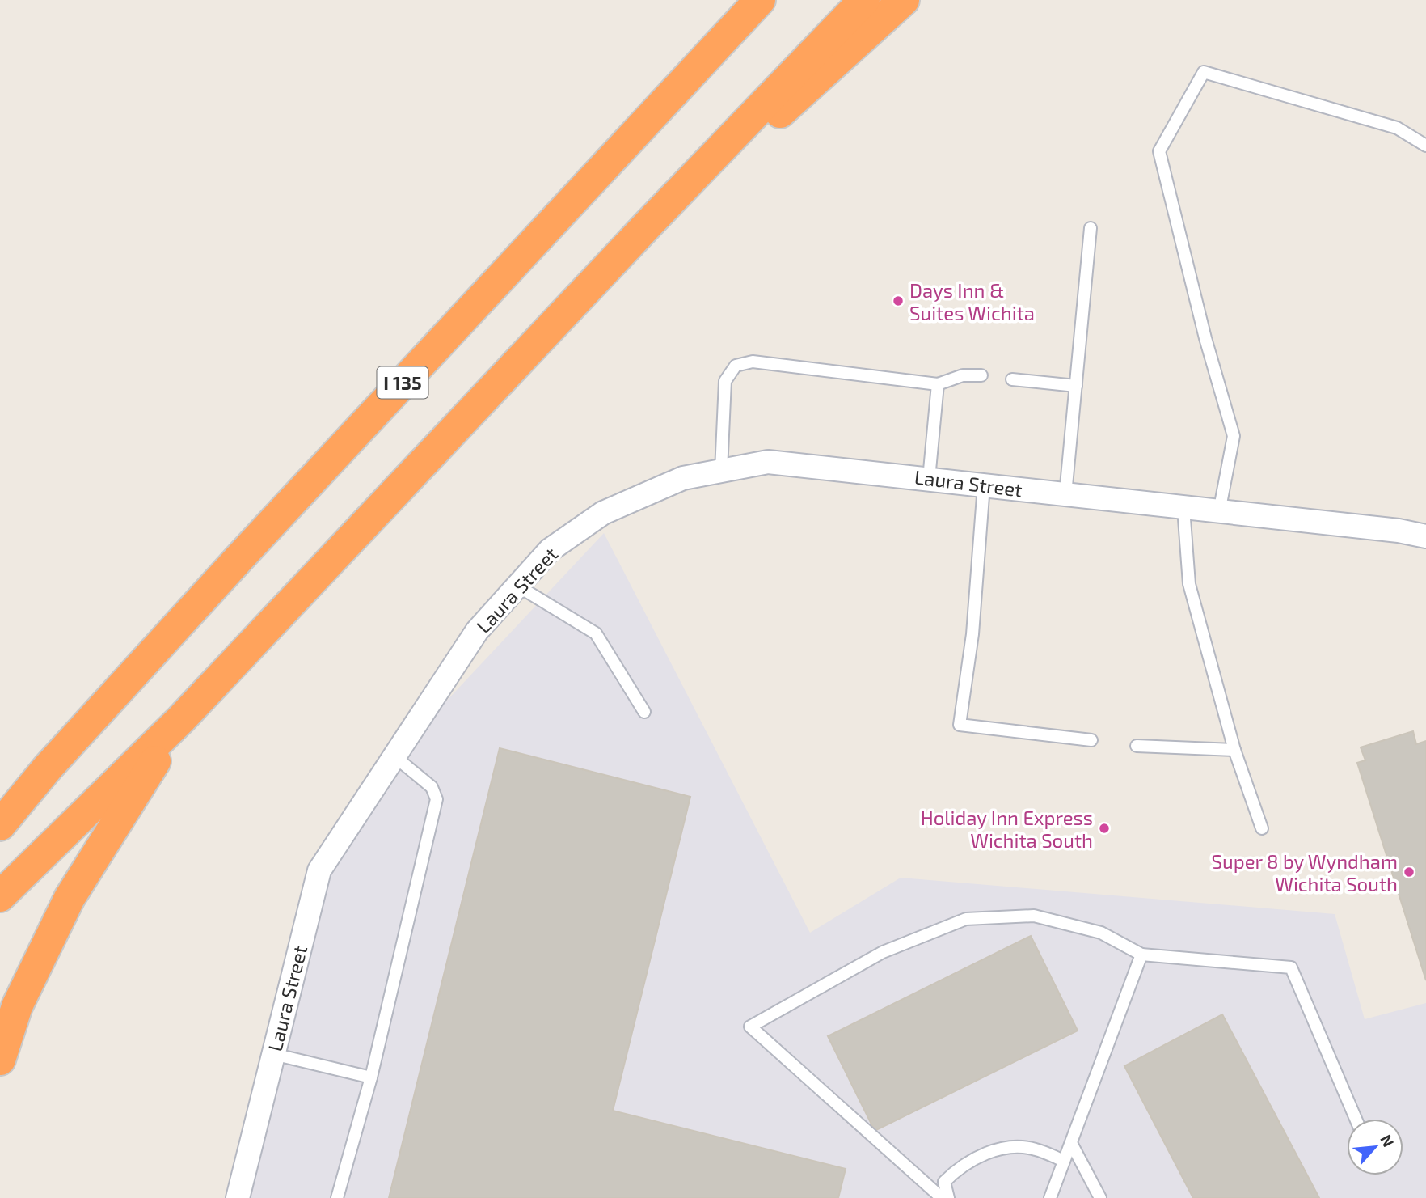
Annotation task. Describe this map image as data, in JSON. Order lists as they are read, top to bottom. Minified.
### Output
{"streets":{"highway":["I 135"],"street":["Laura Street"]},"places":["Days Inn & Suites Wichita","Holiday Inn Express Wichita South","Super 8 by Wyndham Wichita South"],"north":"top right"}
